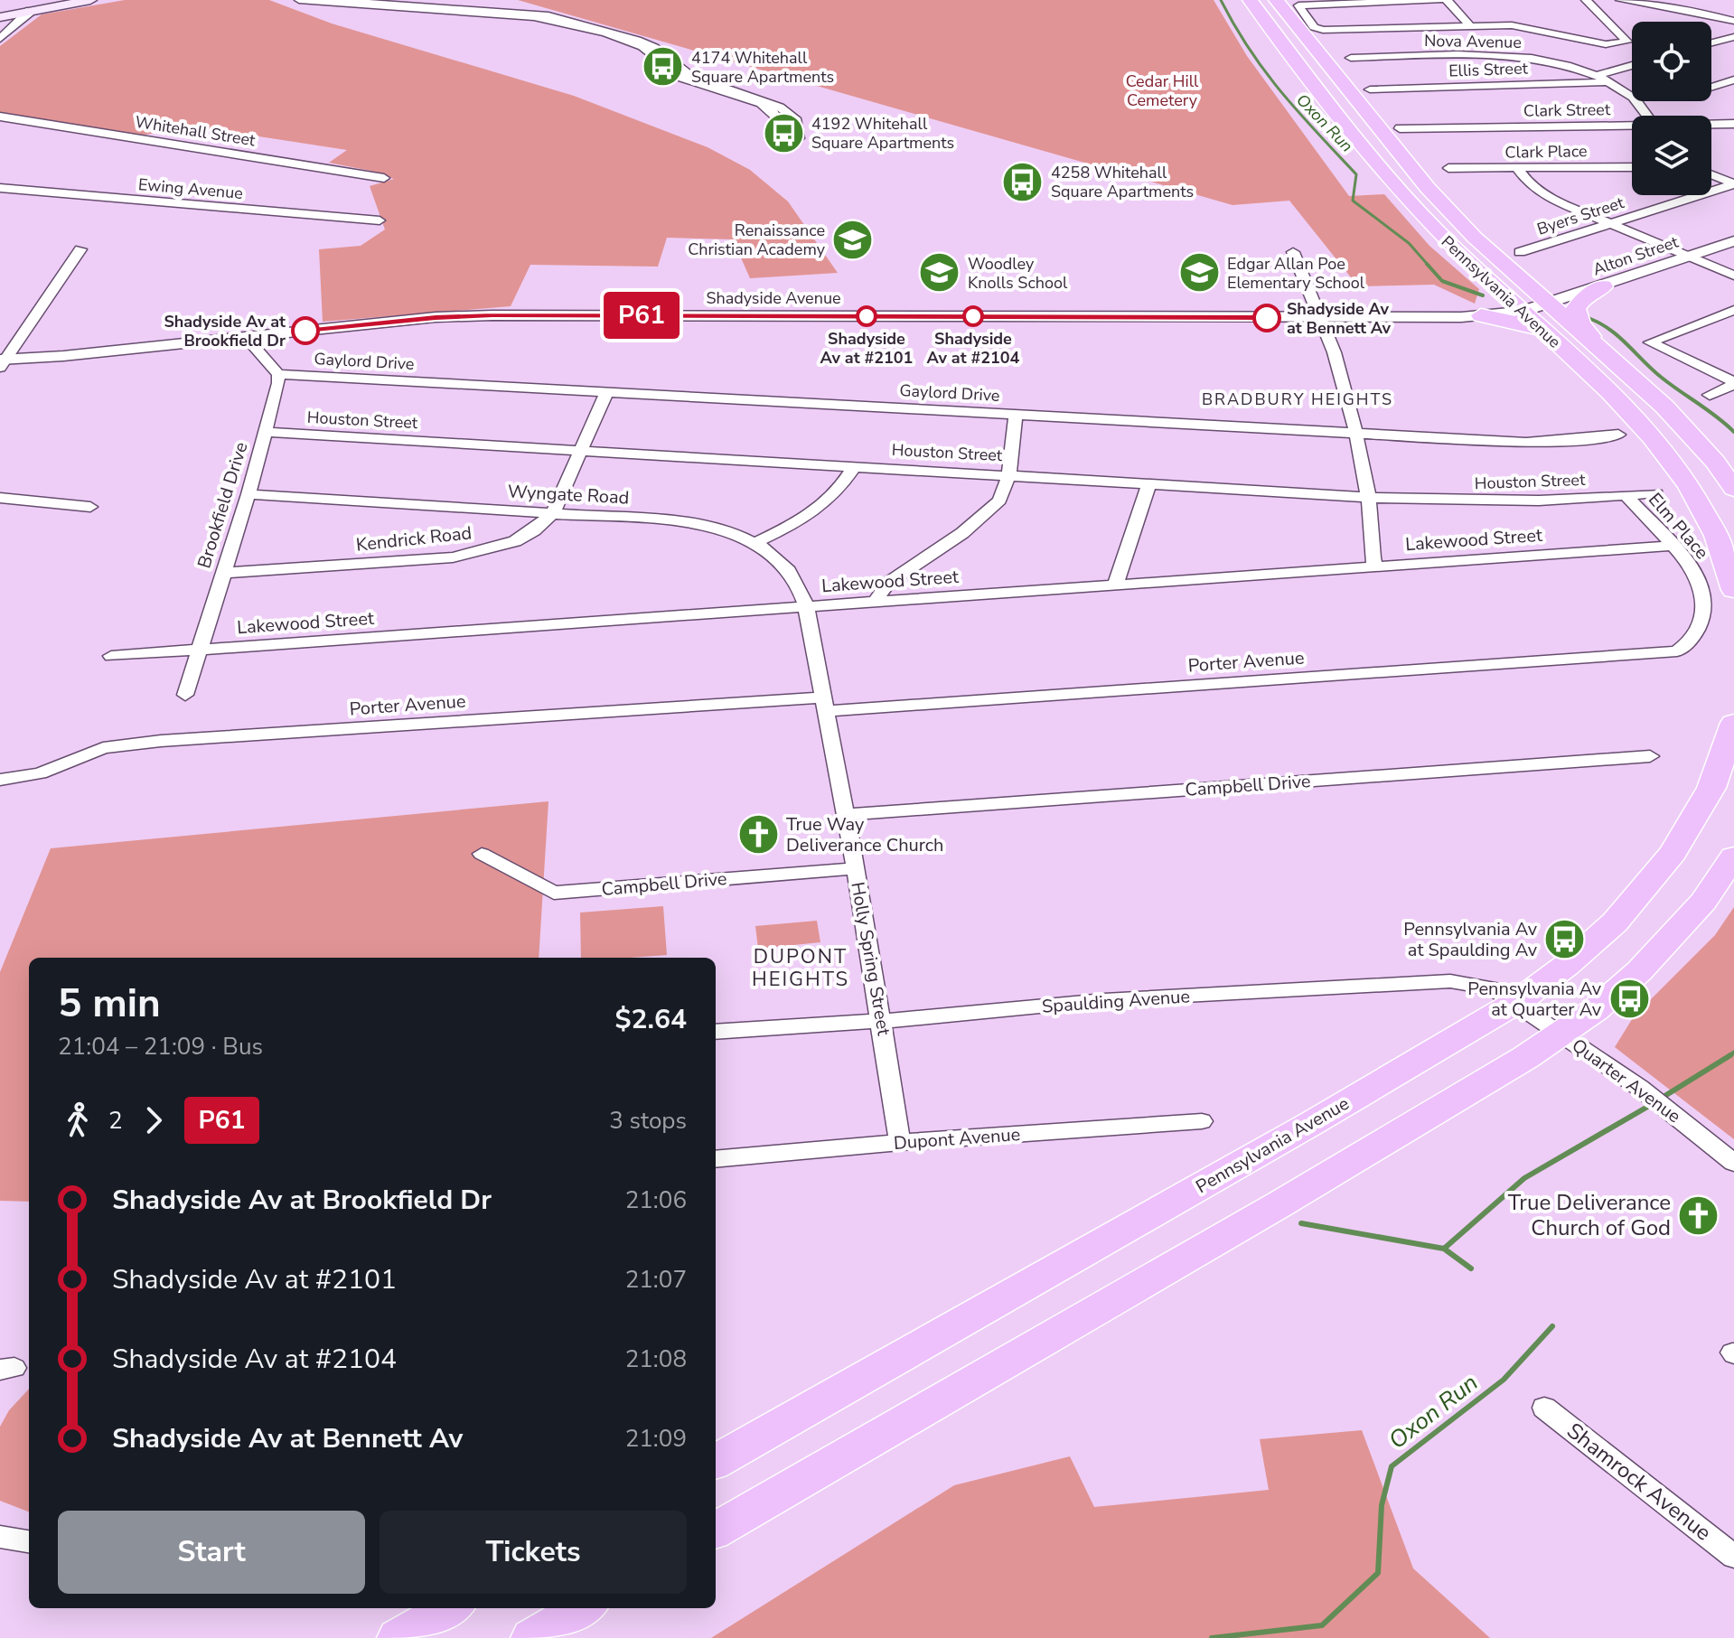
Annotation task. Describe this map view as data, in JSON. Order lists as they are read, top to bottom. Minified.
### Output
{"streets":{"highway":["Pennsylvania Avenue"],"street":["Nova Avenue","Ellis Street","Clark Street","Whitehall Street","Clark Place","Ewing Avenue","Byers Street","Alton Street","Shadyside Avenue","Gaylord Drive","Houston Street","Wyngate Road","Brookfield Drive","Elm Place","Kendrick Road","Lakewood Street","Porter Avenue","Campbell Drive","Holly Spring Street","Spaulding Avenue","Quarter Avenue","Dupont Avenue","Shamrock Avenue"]},"crossings":[["Nova Avenue","Ellis Street"],["Alton Street","Pennsylvania Avenue"],["Alton Street","Shadyside Avenue"],["Pennsylvania Avenue","Shadyside Avenue"],["Pennsylvania Avenue","Spaulding Avenue"],["Pennsylvania Avenue","Quarter Avenue"],["Gaylord Drive","Brookfield Drive"],["Gaylord Drive","Kendrick Road"],["Houston Street","Brookfield Drive"],["Houston Street","Elm Place"],["Houston Street","Kendrick Road"],["Wyngate Road","Brookfield Drive"],["Wyngate Road","Kendrick Road"],["Wyngate Road","Lakewood Street"],["Wyngate Road","Holly Spring Street"],["Brookfield Drive","Kendrick Road"],["Brookfield Drive","Lakewood Street"],["Elm Place","Lakewood Street"],["Elm Place","Porter Avenue"],["Porter Avenue","Holly Spring Street"],["Campbell Drive","Holly Spring Street"],["Holly Spring Street","Spaulding Avenue"],["Holly Spring Street","Dupont Avenue"],["Spaulding Avenue","Quarter Avenue"]],"districts":["BRADBURY HEIGHTS","DUPONT HEIGHTS"],"water":["Oxon Run"],"parks":["Cedar Hill Cemetery"],"places":{"bus stop":["4174 Whitehall Square Apartments","4192 Whitehall Square Apartments","4258 Whitehall Square Apartments","Pennsylvania Av at Spaulding Av","Pennsylvania Av at Quarter Av"],"school or university":["Renaissance Christian Academy","Woodley Knolls School","Edgar Allan Poe Elementary School"],"other":["Shadyside Av at #2101","Shadyside Av at #2104","Shadyside Av at Bennett Av","Shadyside Av at Brookfield Dr"],"church":["True Way Deliverance Church","True Deliverance Church of God"]},"lines":["bus line P61"],"page":{"on_map":"P61","heading":["5 min","21:04 – 21:09 · Bus","$2.64"],"legs":["2","P61","3 stops"],"list":[{"name":"Shadyside Av at Brookfield Dr","value":"21:06"},{"name":"Shadyside Av at #2101","value":"21:07"},{"name":"Shadyside Av at #2104","value":"21:08"},{"name":"Shadyside Av at Bennett Av","value":"21:09"}],"buttons":["Start","Tickets"]}}
